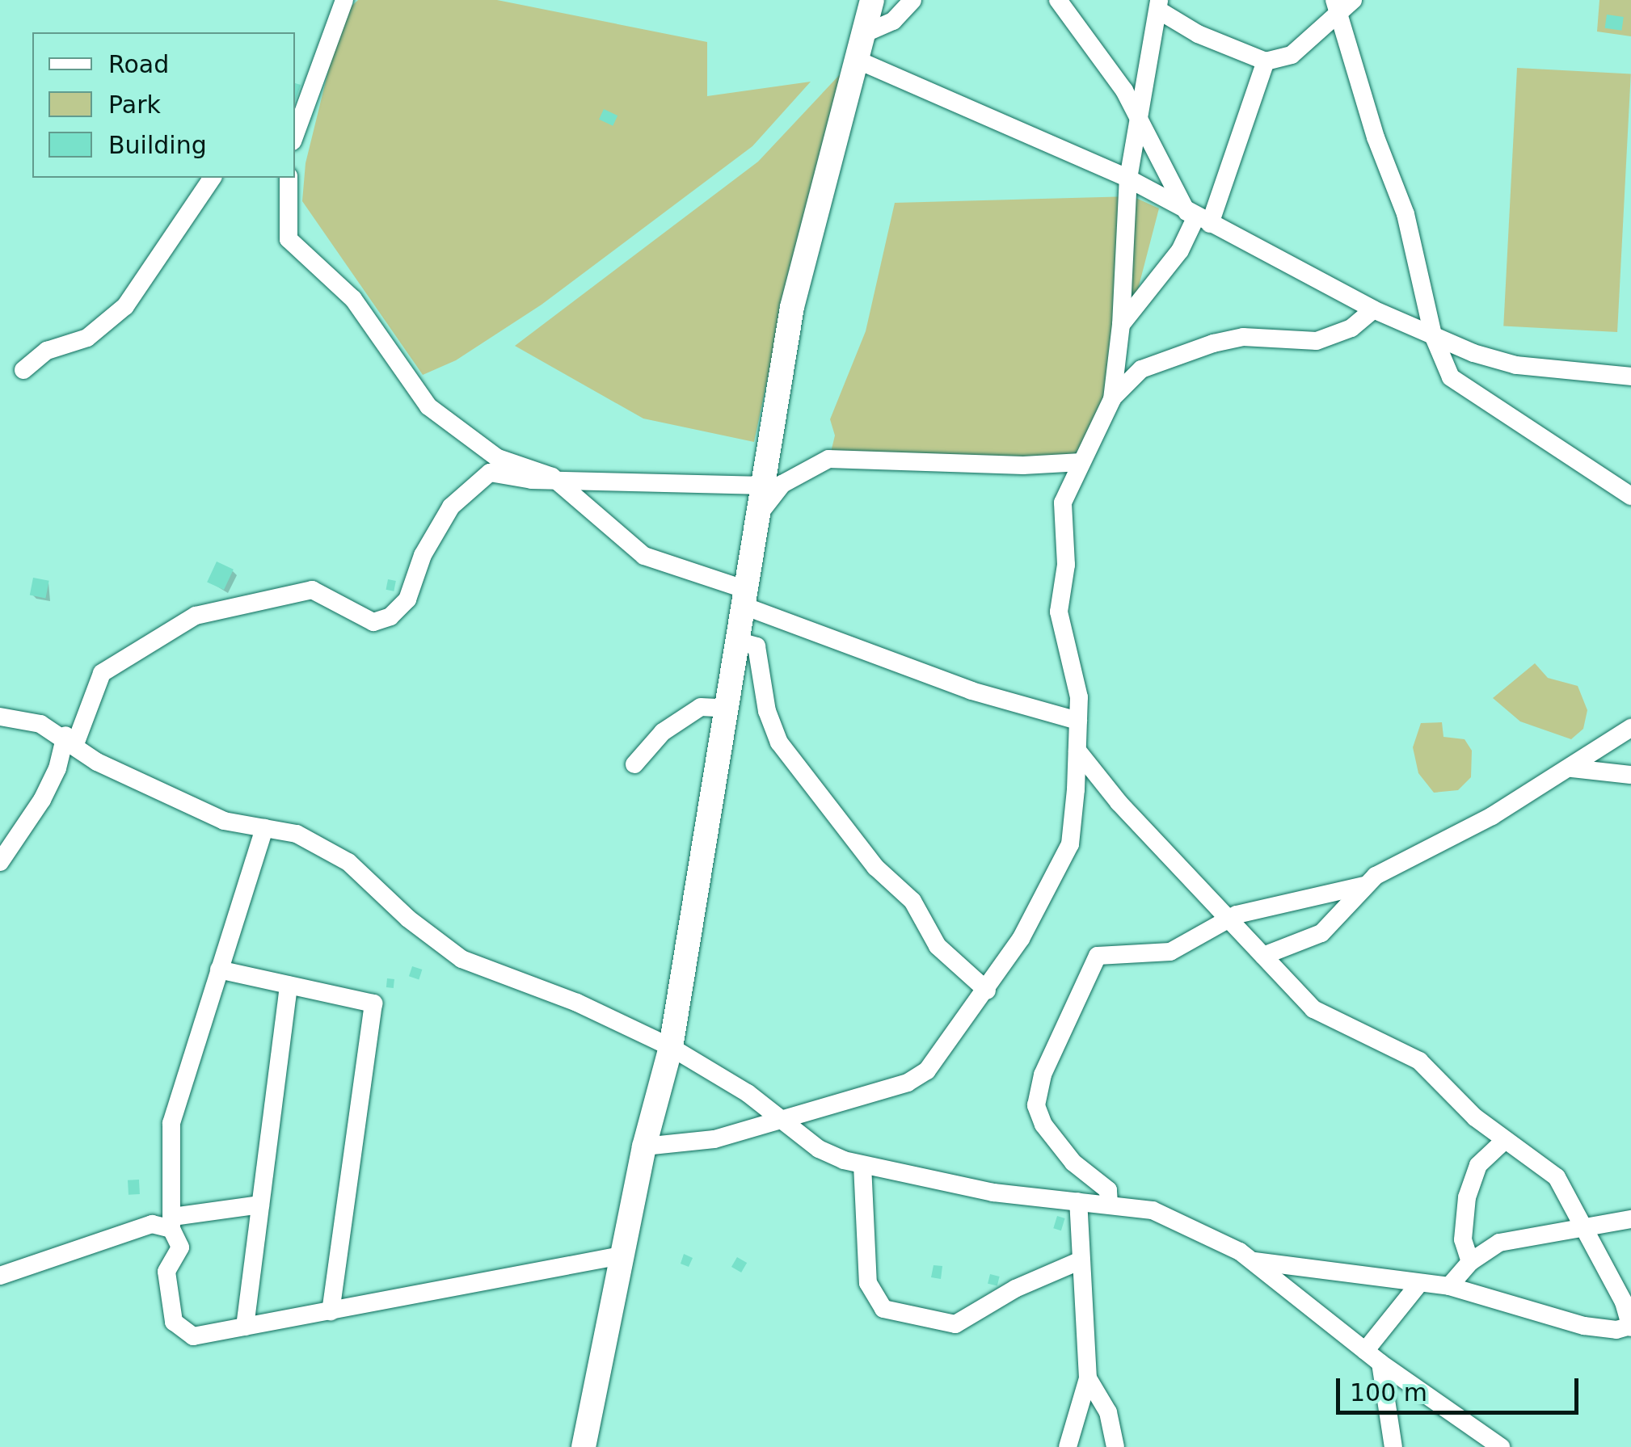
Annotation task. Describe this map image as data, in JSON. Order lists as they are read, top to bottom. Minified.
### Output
{"legend":["Road","Park","Building"],"scale_bar":"100 m"}
